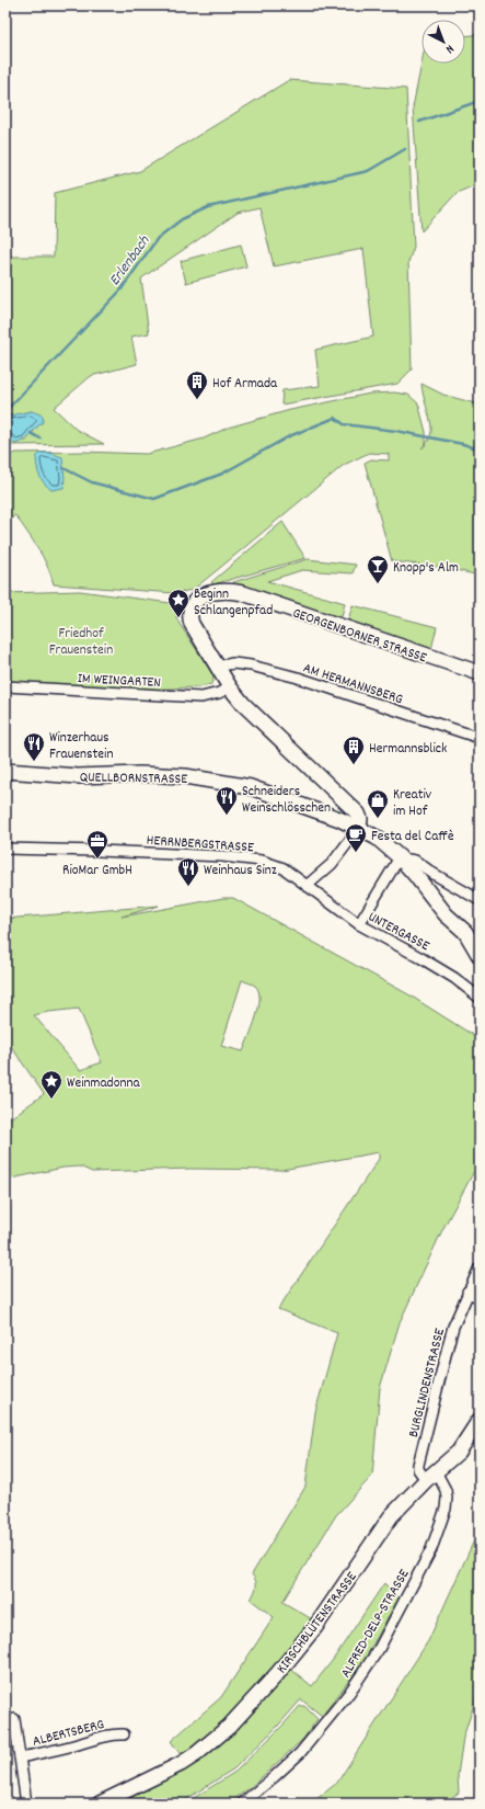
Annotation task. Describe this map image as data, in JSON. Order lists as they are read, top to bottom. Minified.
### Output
{"streets":{"main road":["GEORGENBORNER STRASSE","QUELLBORNSTRASSE","KIRSCHBLÜTENSTRASSE"],"street":["IM WEINGARTEN","AM HERMANNSBERG","HERRNBERGSTRASSE","UNTERGASSE","BURGLINDENSTRASSE","ALFRED-DELP-STRASSE","ALBERTSBERG"]},"crossings":[["GEORGENBORNER STRASSE","IM WEINGARTEN"],["GEORGENBORNER STRASSE","AM HERMANNSBERG"],["GEORGENBORNER STRASSE","QUELLBORNSTRASSE"],["HERRNBERGSTRASSE","UNTERGASSE"],["BURGLINDENSTRASSE","KIRSCHBLÜTENSTRASSE"],["BURGLINDENSTRASSE","ALFRED-DELP-STRASSE"],["KIRSCHBLÜTENSTRASSE","ALFRED-DELP-STRASSE"]],"water":["Erlenbach"],"parks":["Friedhof Frauenstein"],"places":{"building":["Hof Armada","Hermannsblick"],"bar":["Knopp's Alm"],"place":["Beginn Schlangenpfad","Weinmadonna"],"restaurant":["Winzerhaus Frauenstein","Schneiders Weinschlösschen","Weinhaus Sinz"],"shop":["Kreativ im Hof"],"cafe":["Festa del Caffè"],"office":["RioMar GmbH"]},"north":"bottom right"}
